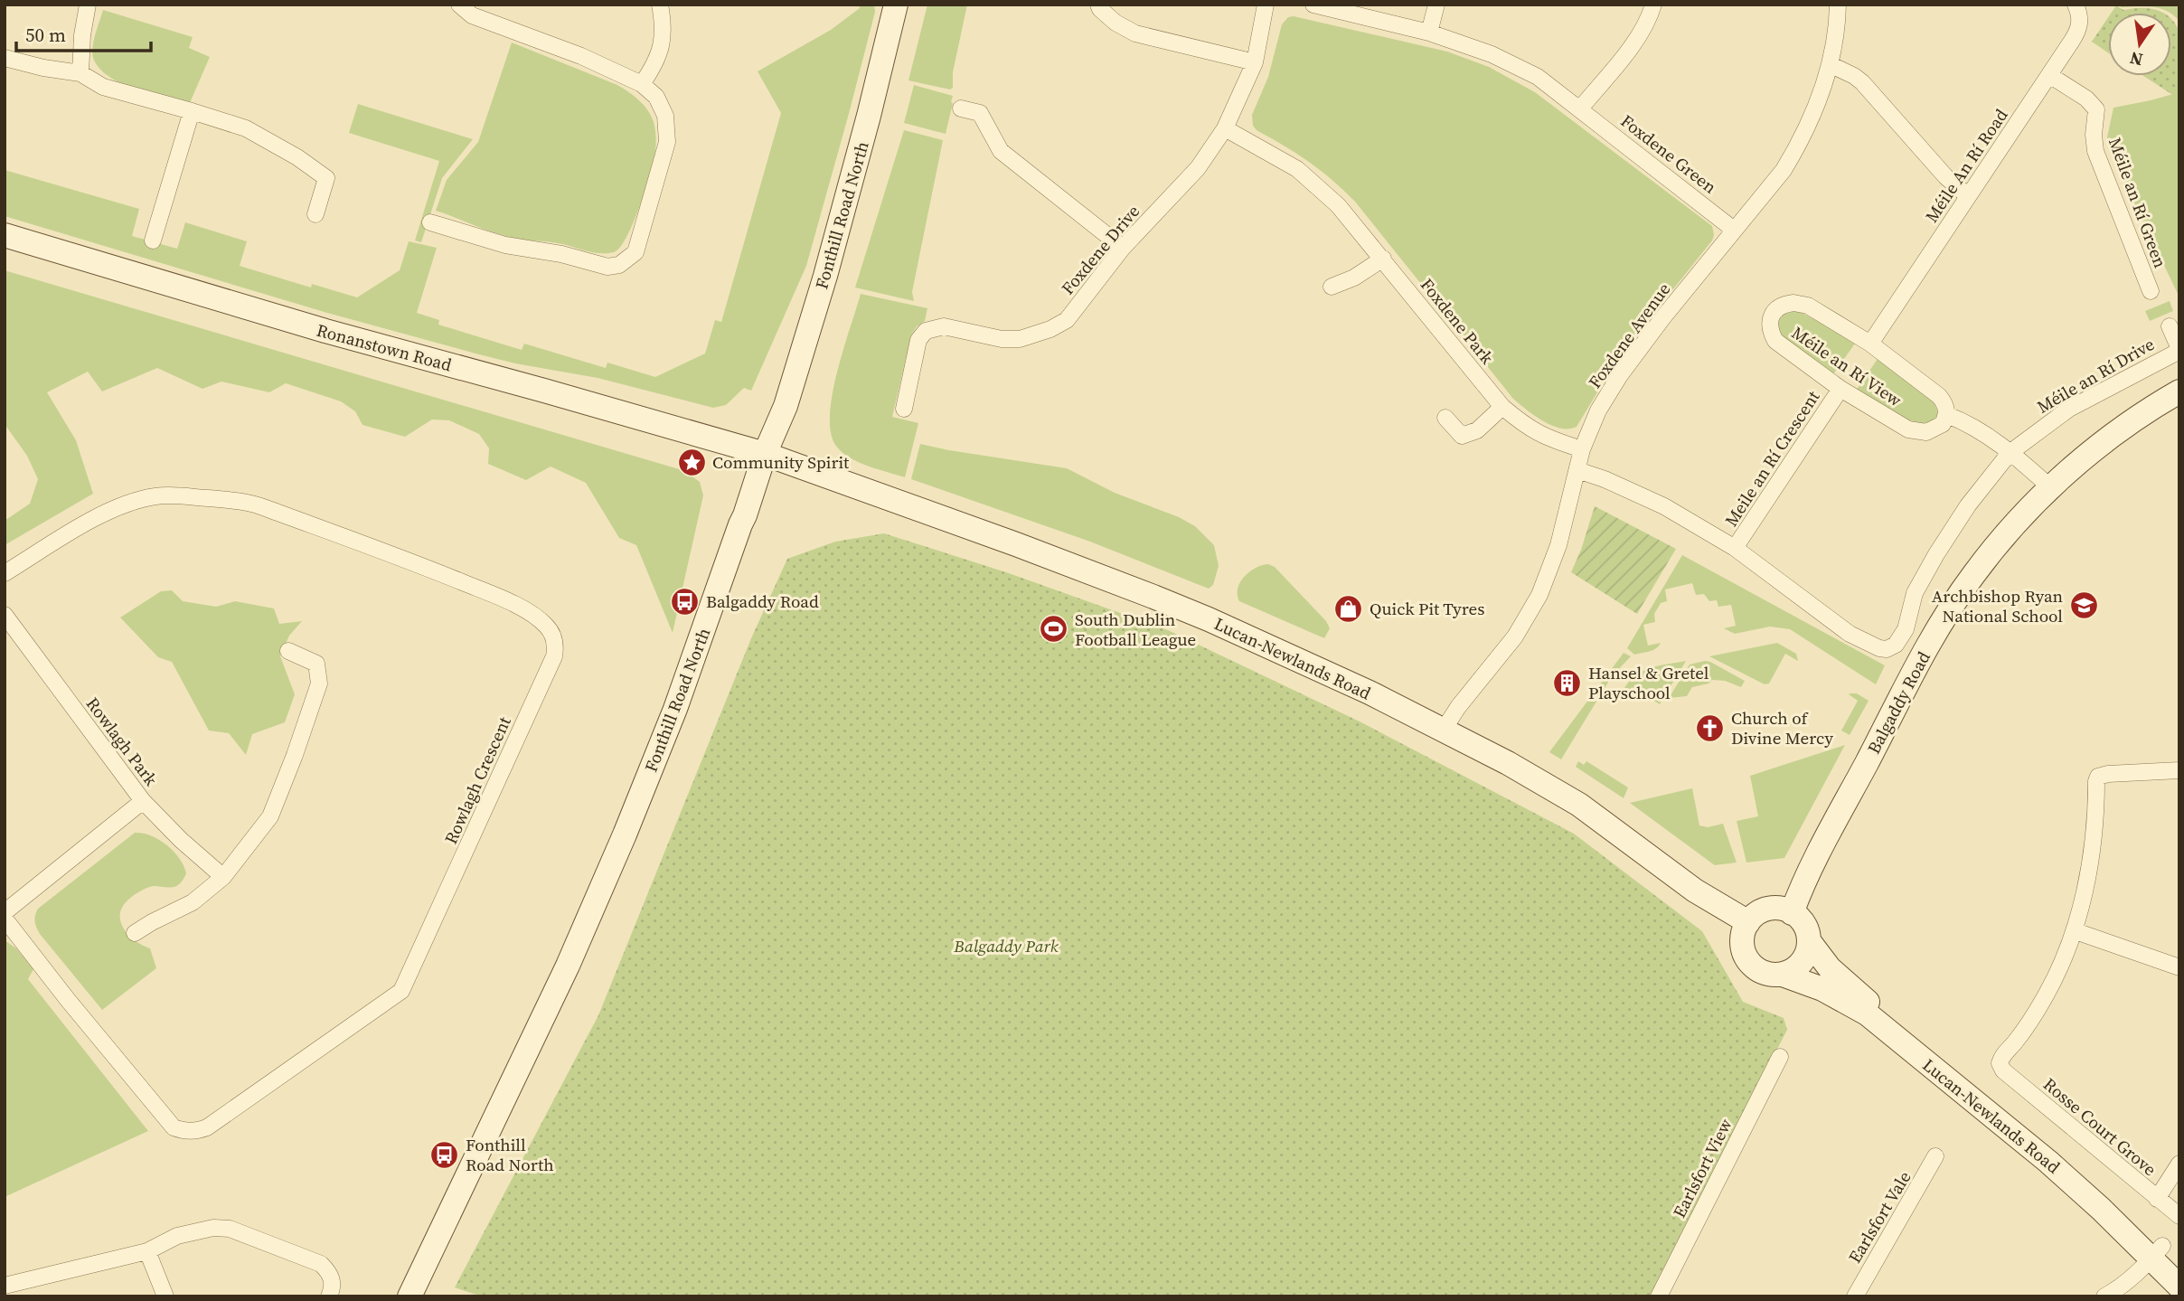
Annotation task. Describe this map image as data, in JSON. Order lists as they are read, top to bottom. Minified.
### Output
{"streets":{"street":["Foxdene Green","Méile An Rí Road","Méile an Rí Green","Fonthill Road North","Foxdene Drive","Foxdene Park","Foxdene Avenue","Ronanstown Road","Méile an Rí View","Méile an Rí Drive","Meile an Rí Crescent","Lucan-Newlands Road","Balgaddy Road","Rowlagh Park","Rowlagh Crescent","Rosse Court Grove","Earlsfort View","Earlsfort Vale"]},"crossings":[["Foxdene Green","Foxdene Avenue"],["Méile An Rí Road","Méile an Rí Green"],["Méile An Rí Road","Méile an Rí View"],["Fonthill Road North","Ronanstown Road"],["Fonthill Road North","Lucan-Newlands Road"],["Foxdene Drive","Foxdene Park"],["Foxdene Park","Foxdene Avenue"],["Foxdene Avenue","Meile an Rí Crescent"],["Foxdene Avenue","Lucan-Newlands Road"],["Ronanstown Road","Lucan-Newlands Road"],["Méile an Rí View","Meile an Rí Crescent"],["Méile an Rí Drive","Meile an Rí Crescent"],["Lucan-Newlands Road","Balgaddy Road"]],"parks":["Balgaddy Park"],"places":{"place":["Community Spirit"],"bus stop":["Balgaddy Road","Fonthill Road North"],"school or university":["Archbishop Ryan National School"],"shop":["Quick Pit Tyres"],"sports":["South Dublin Football League"],"building":["Hansel & Gretel Playschool"],"church":["Church of Divine Mercy"]},"scale_bar":"50 m","north":"bottom"}
